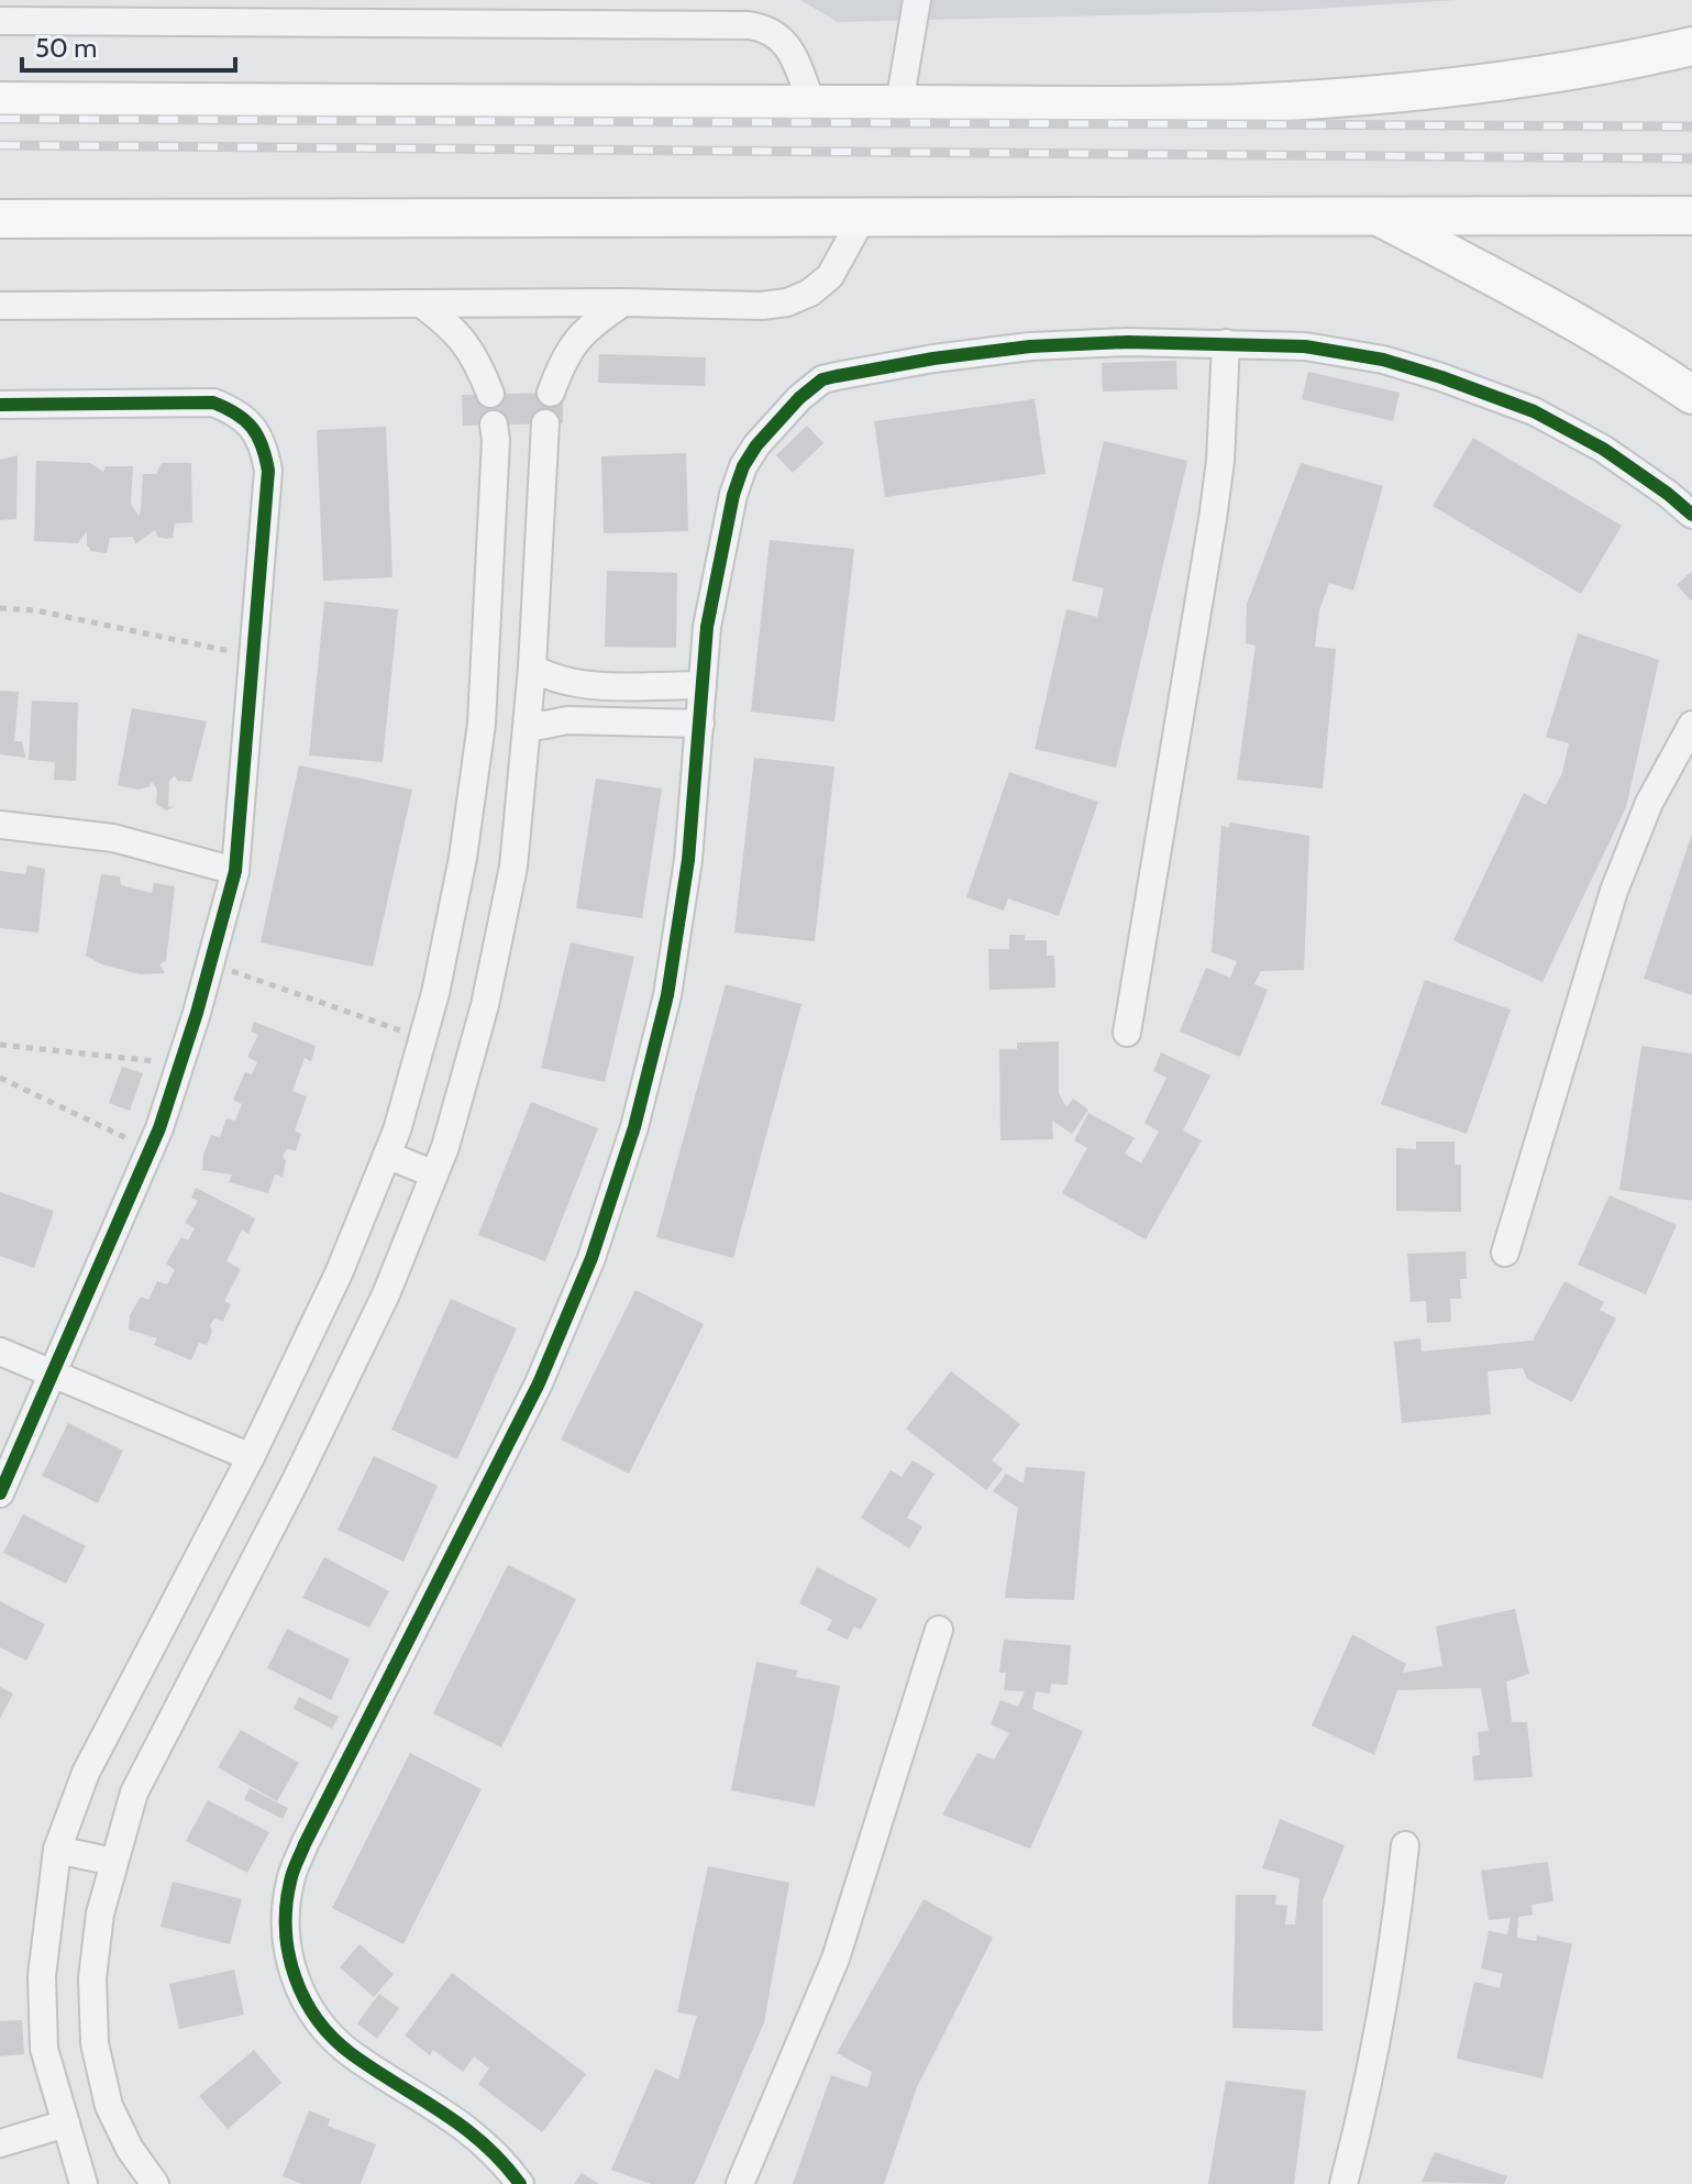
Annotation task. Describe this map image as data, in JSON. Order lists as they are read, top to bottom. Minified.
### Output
{"scale_bar":"50 m"}
